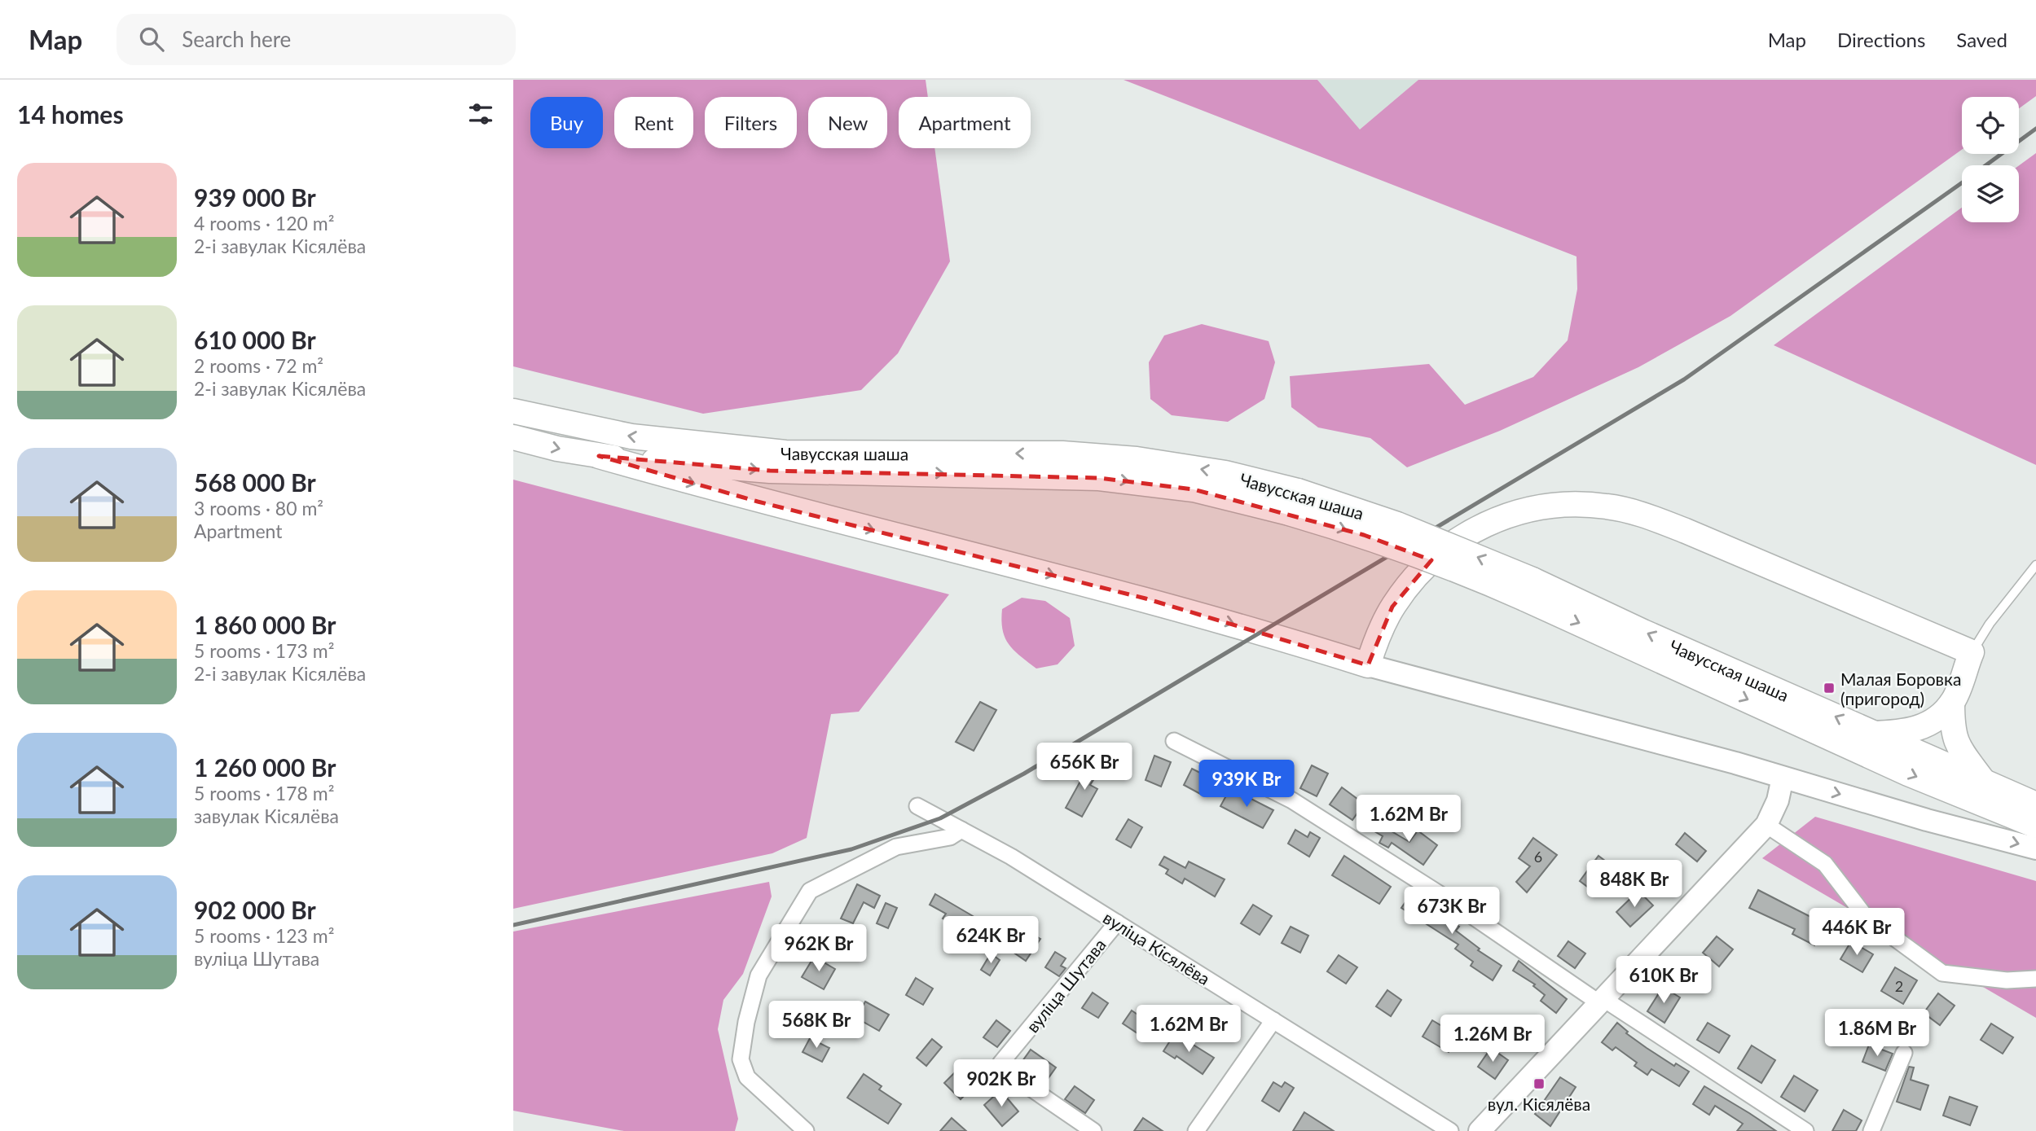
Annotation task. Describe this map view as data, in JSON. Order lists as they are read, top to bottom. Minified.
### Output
{"streets":{"main road":["Чавусская шаша"],"street":["вуліца Кісялёва","вуліца Шутава"]},"crossings":[["вуліца Кісялёва","вуліца Шутава"]],"places":{"transit":["Малая Боровка (пригород)","вул. Кісялёва"]},"house_numbers":["6","2"],"page":{"header":"Map","search":"Search here","nav":["Map","Directions","Saved"],"heading":"14 homes","chip":["Buy","Rent","Filters","New","Apartment"],"list":[{"name":"939 000 Br","note":"4 rooms · 120 m² · 2-і завулак Кісялёва"},{"name":"610 000 Br","note":"2 rooms · 72 m² · 2-і завулак Кісялёва"},{"name":"568 000 Br","note":"3 rooms · 80 m² · Apartment"},{"name":"1 860 000 Br","note":"5 rooms · 173 m² · 2-і завулак Кісялёва"},{"name":"1 260 000 Br","note":"5 rooms · 178 m² · завулак Кісялёва"},{"name":"902 000 Br","note":"5 rooms · 123 m² · вуліца Шутава"}],"price":["656K Br","939K Br","1.62M Br","848K Br","673K Br","446K Br","624K Br","962K Br","610K Br","568K Br","1.62M Br","1.86M Br","1.26M Br","902K Br"]}}
